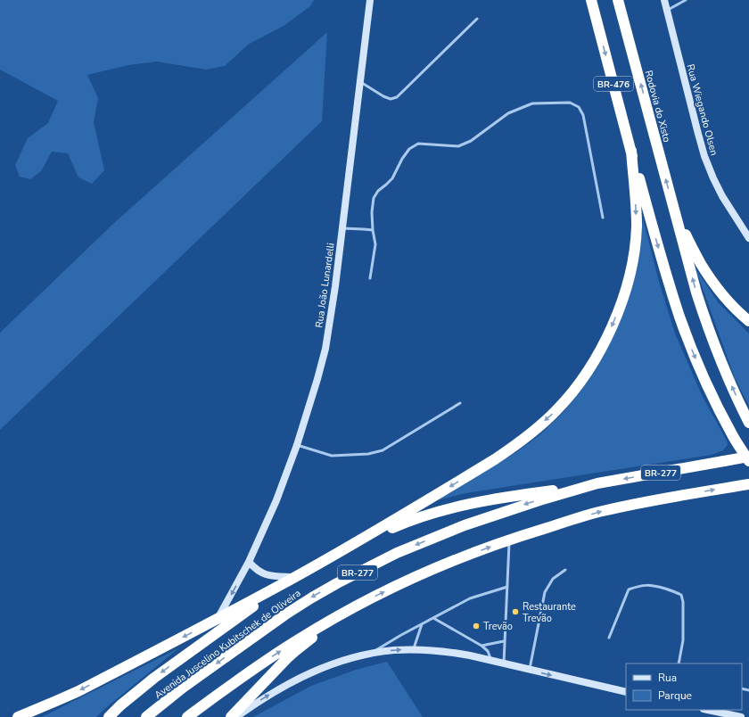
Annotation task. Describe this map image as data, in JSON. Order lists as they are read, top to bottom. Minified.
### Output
{"streets":{"highway":["BR-476","Rodovia do Xisto","BR-277","Avenida Juscelino Kubitschek de Oliveira"],"main road":["Rua Wiegando Olsen","Rua João Lunardelli"]},"places":["Restaurante Trevão","Trevão"],"legend":["Rua","Parque"]}
